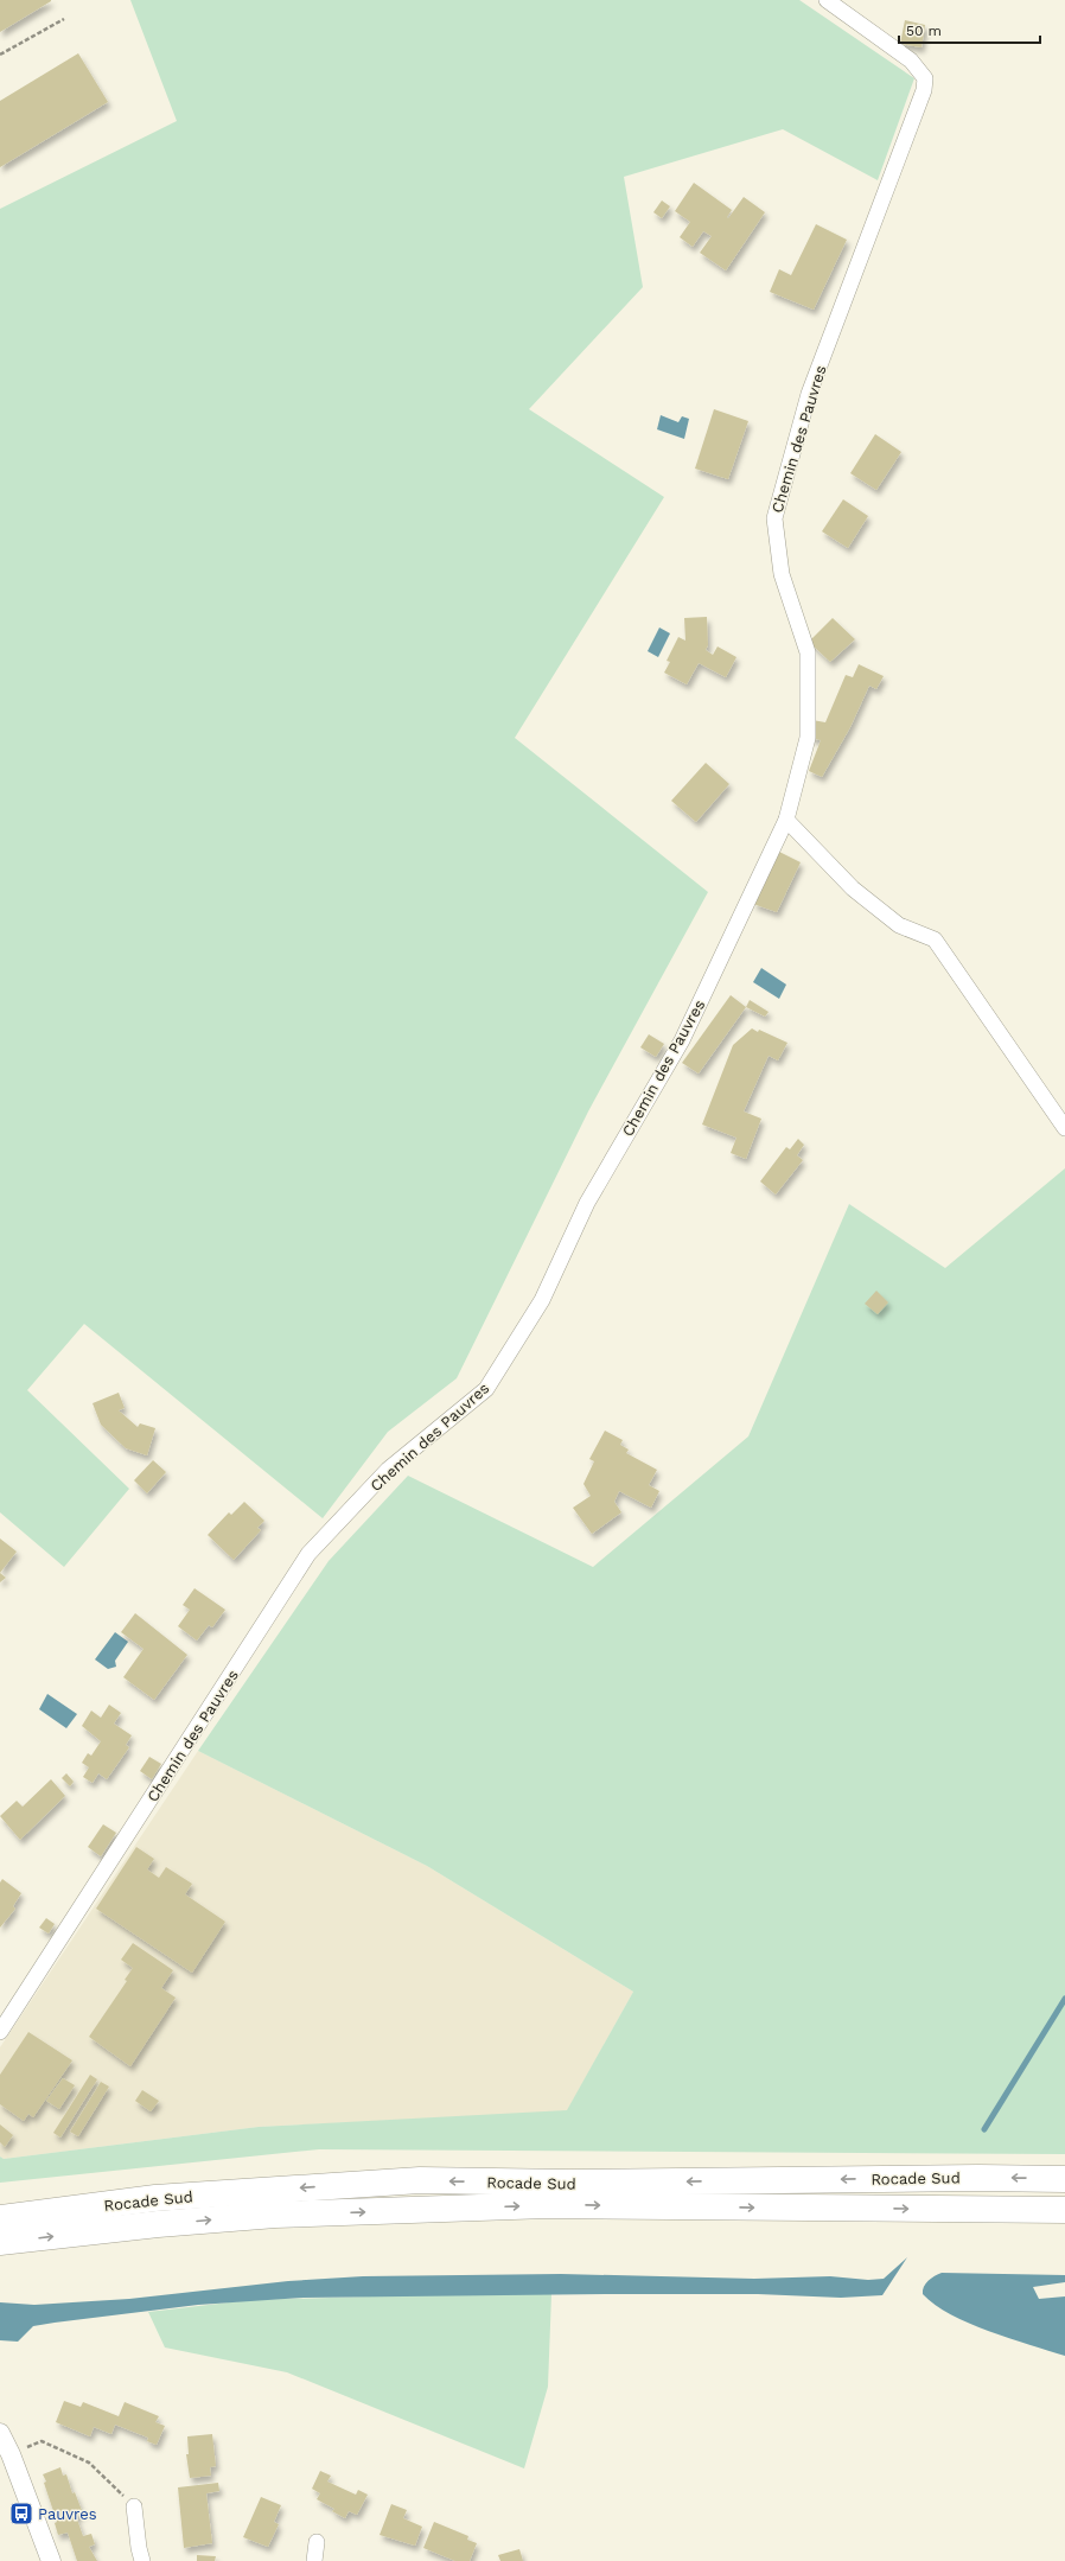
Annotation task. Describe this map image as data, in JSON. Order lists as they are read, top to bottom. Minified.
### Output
{"streets":{"highway":["Rocade Sud"],"street":["Chemin des Pauvres"]},"places":{"bus stop":["Pauvres"]},"scale_bar":"50 m"}
